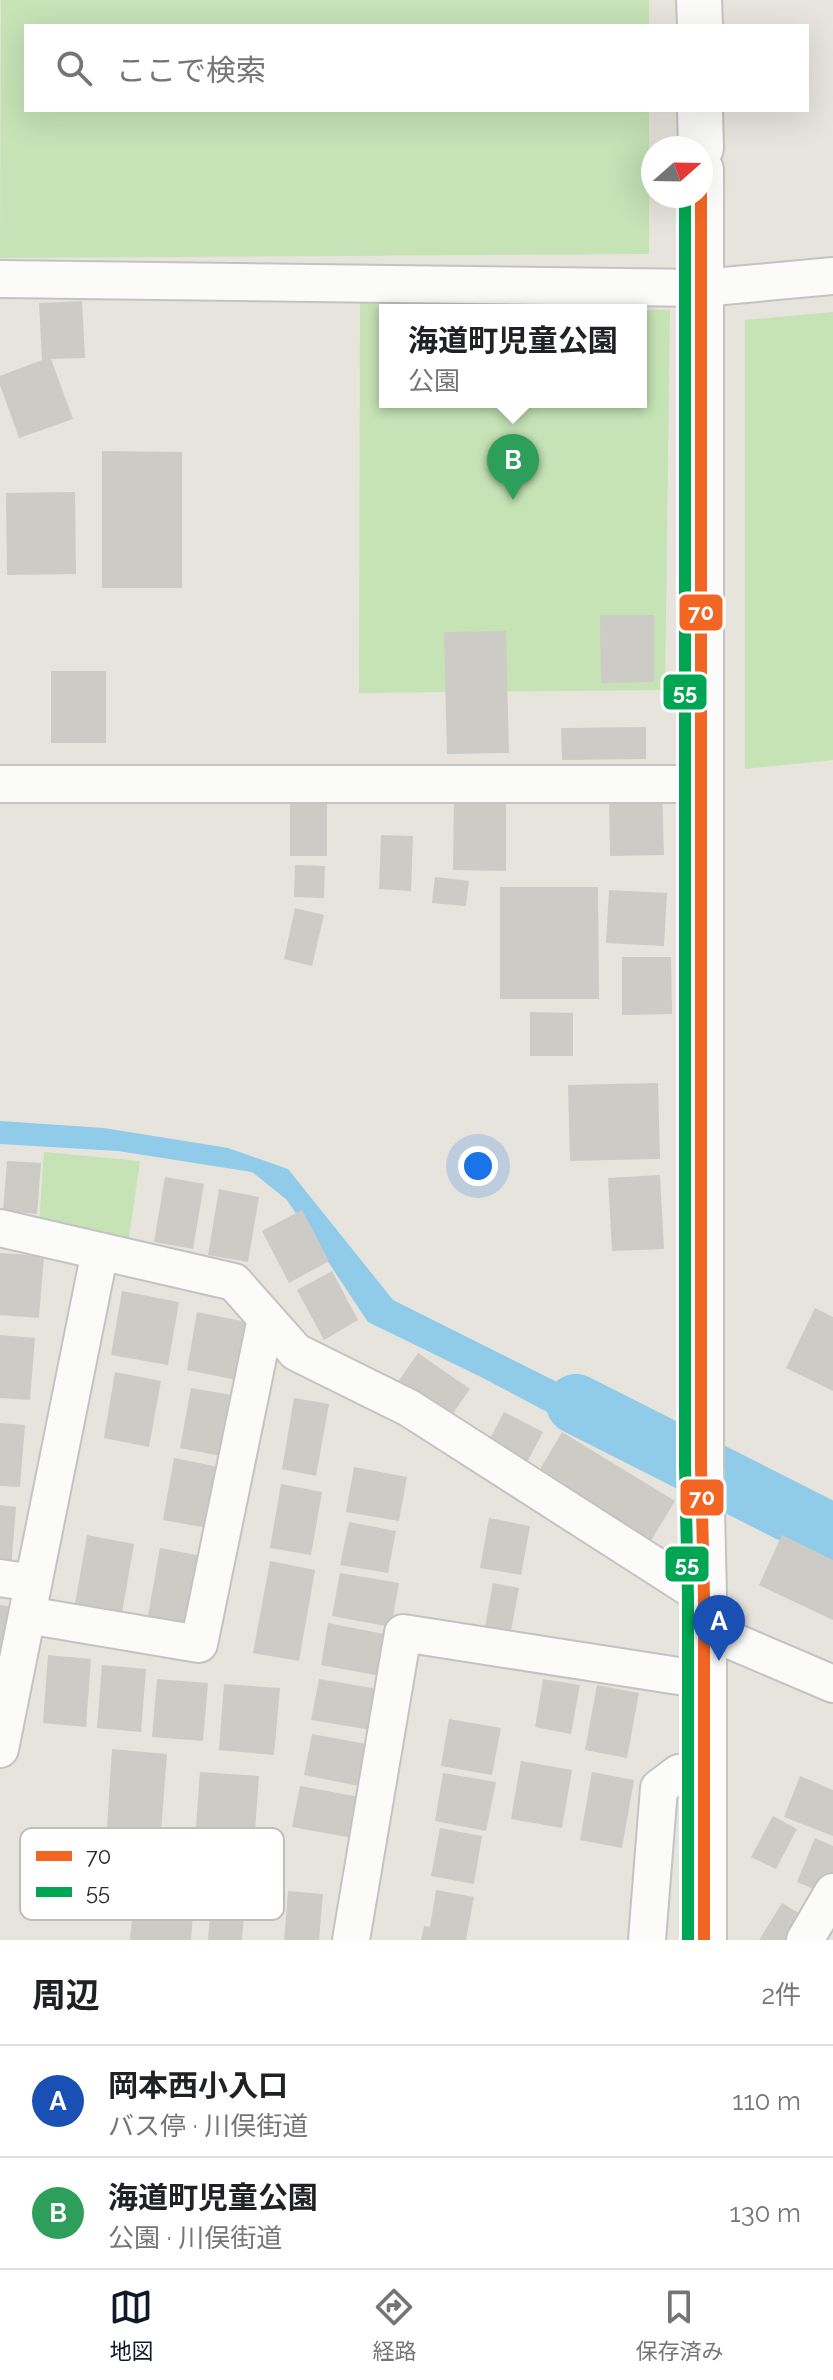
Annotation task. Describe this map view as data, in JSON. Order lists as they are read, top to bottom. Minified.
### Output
{"lines":["transit line 70","transit line 55"],"legend":["70","55"],"north":"right","page":{"search":"ここで検索","popup":["海道町児童公園","公園"],"pins":["B","A"],"heading":["周辺","2件"],"list":[{"mark":"A","name":"岡本西小入口","note":"バス停 · 川俣街道","value":"110 m"},{"mark":"B","name":"海道町児童公園","note":"公園 · 川俣街道","value":"130 m"}],"nav":["地図","経路","保存済み"]}}
